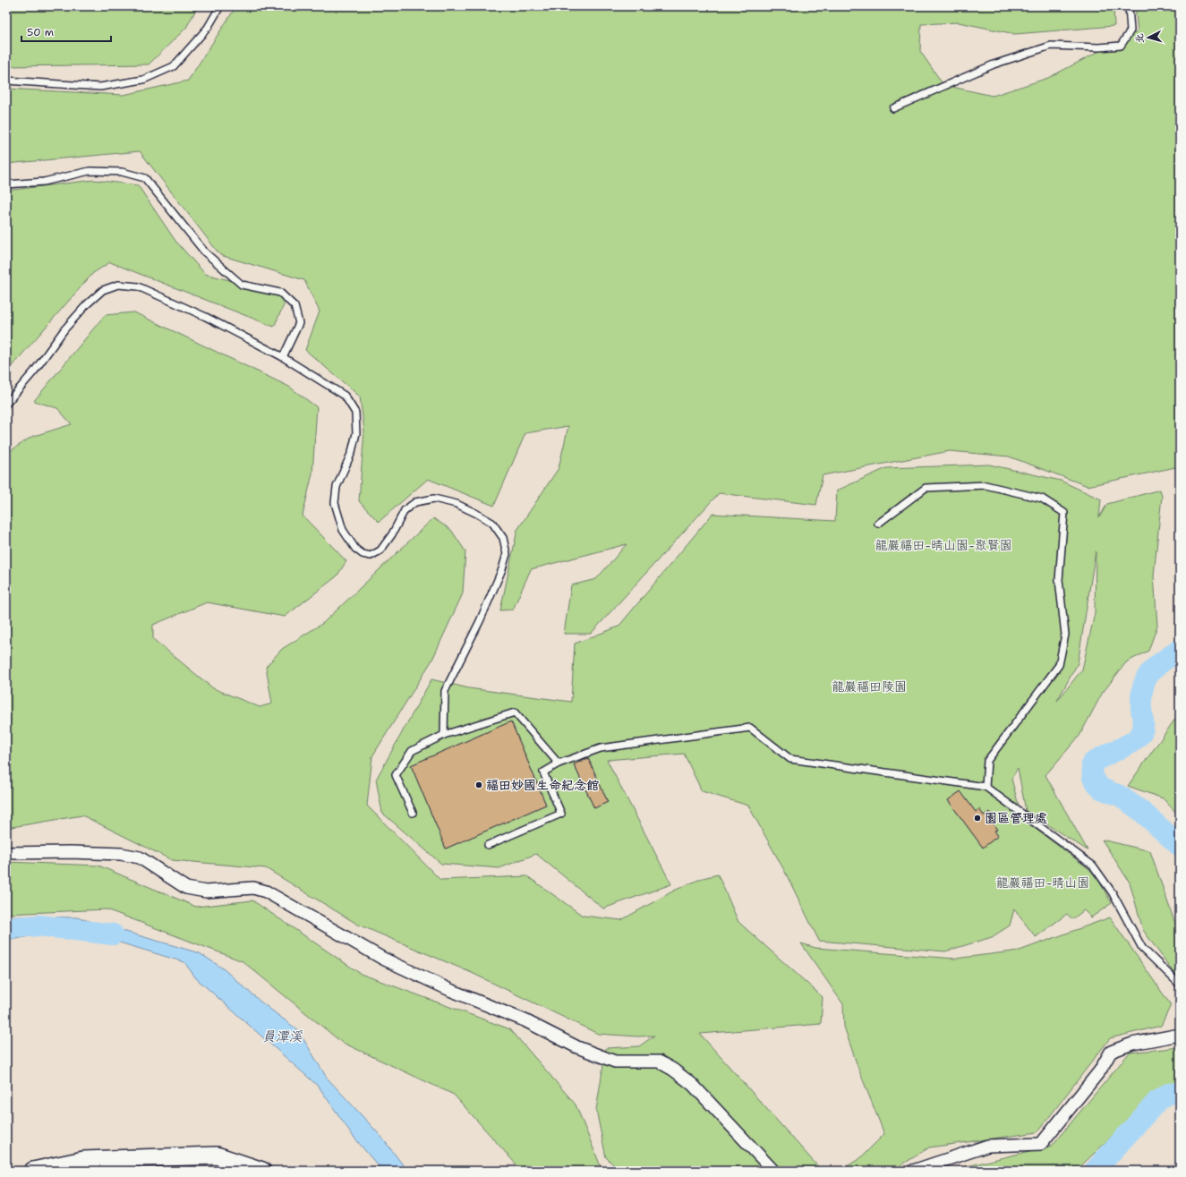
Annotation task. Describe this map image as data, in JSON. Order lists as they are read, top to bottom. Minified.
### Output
{"water":["員潭溪"],"parks":["龍巖福田-晴山園-聚賢園","龍巖福田陵園","龍巖福田-晴山園"],"places":["福田妙國生命紀念館","園區管理處"],"scale_bar":"50 m","north":"left"}
